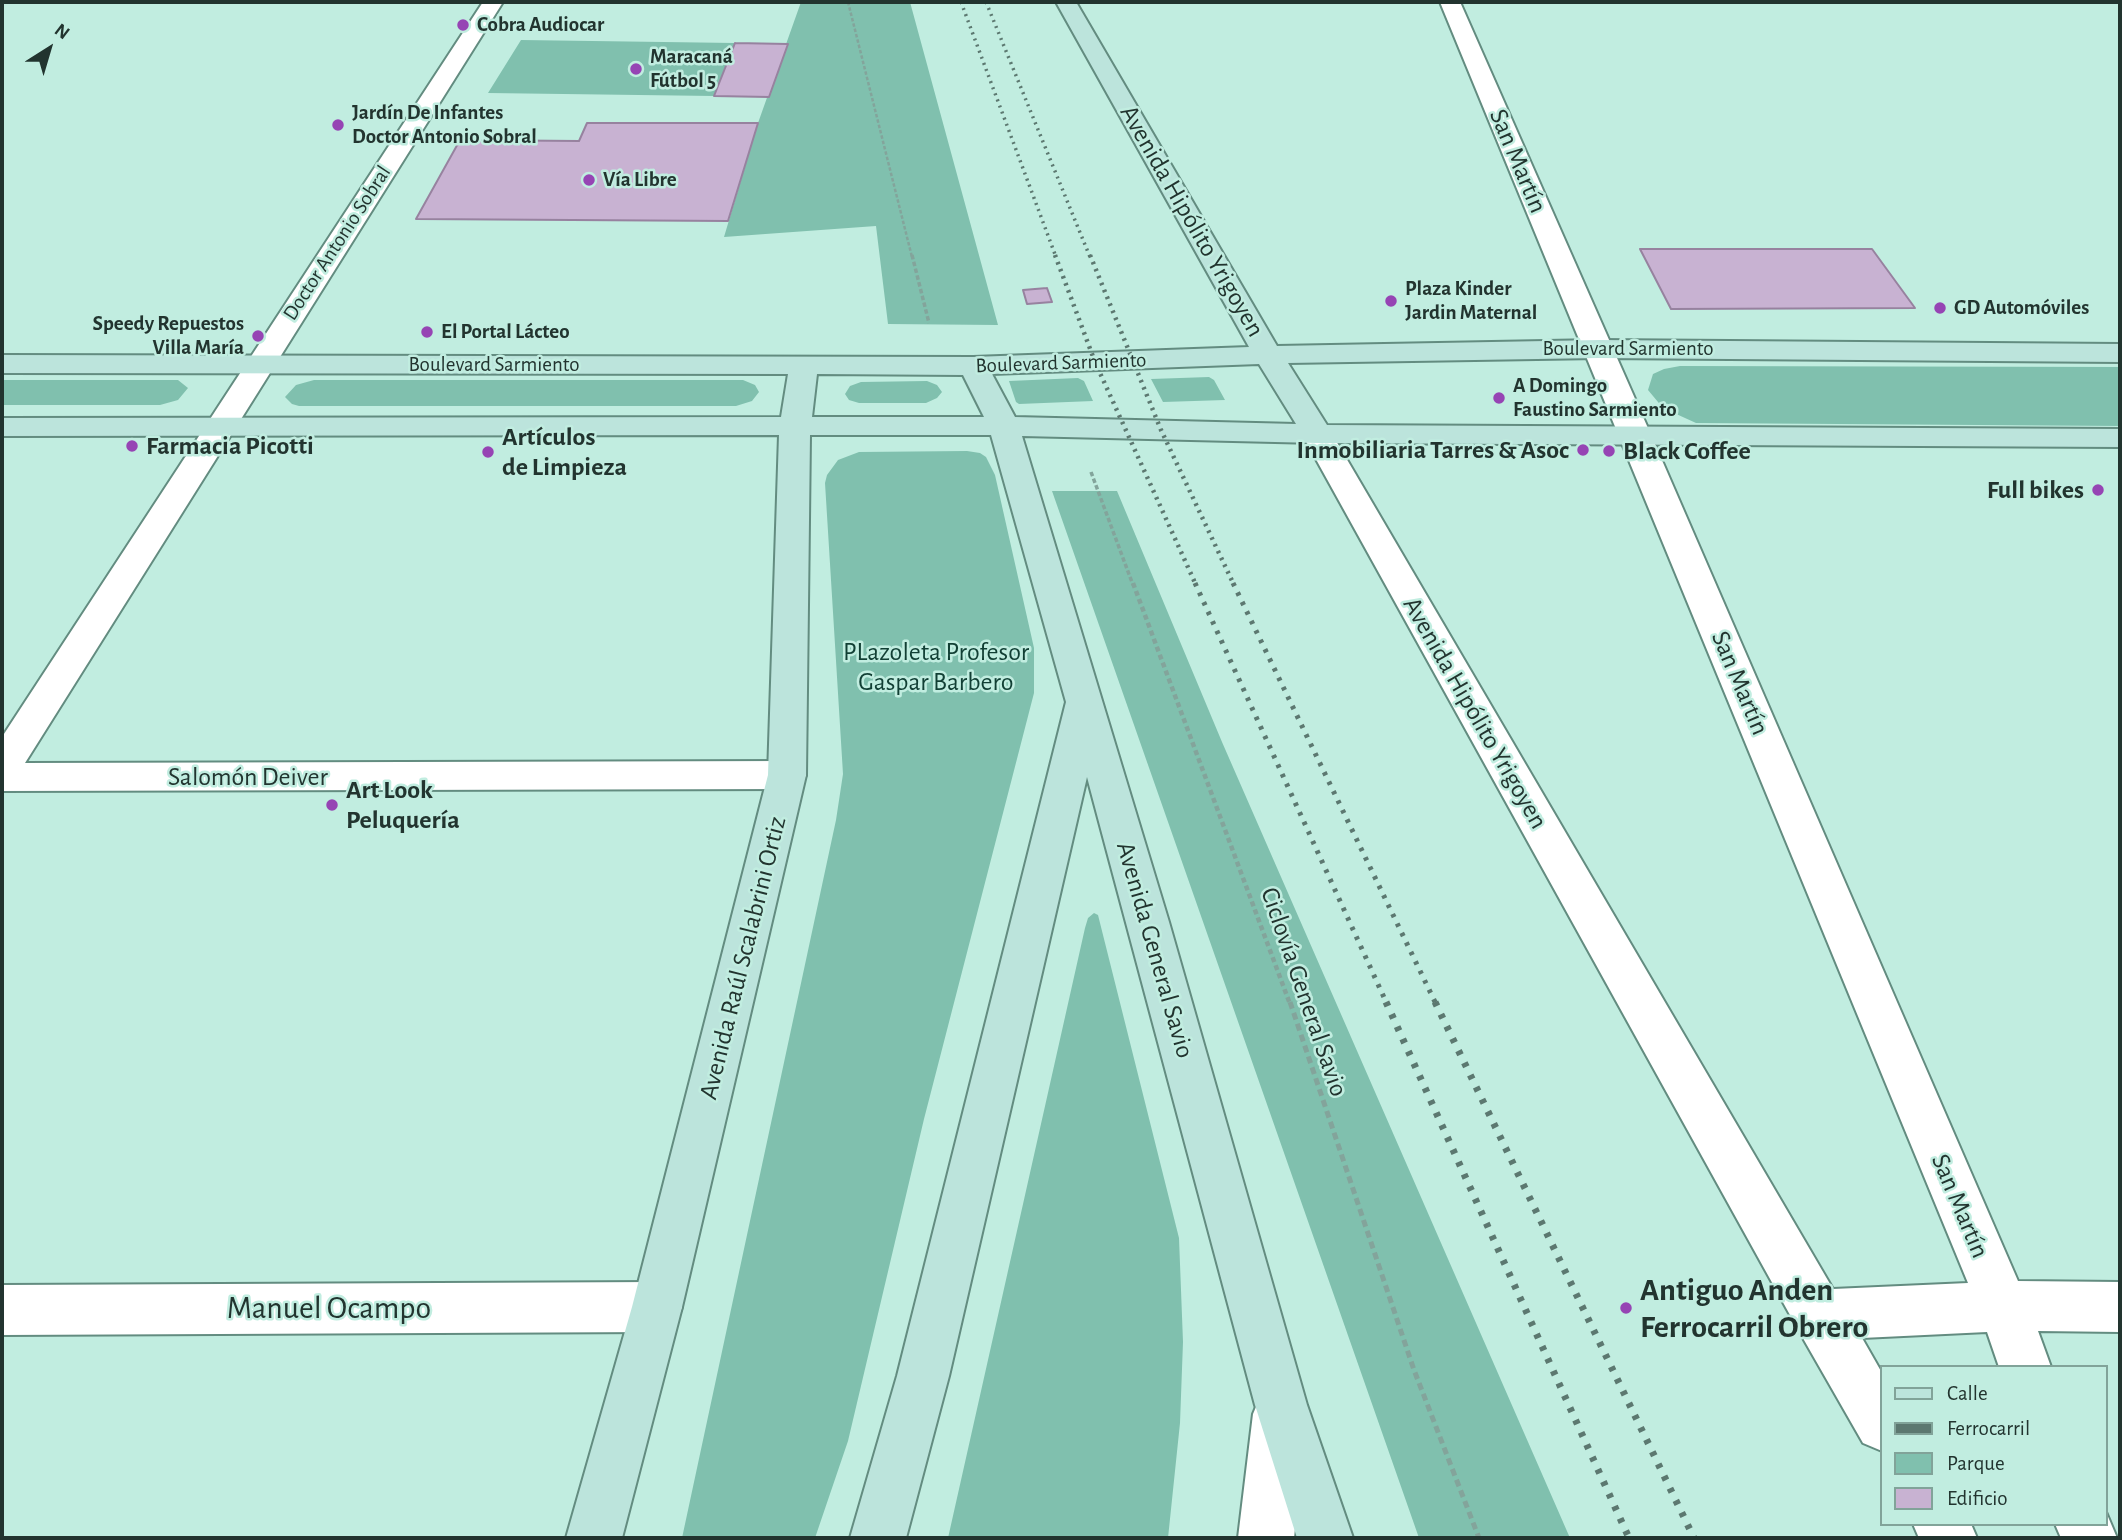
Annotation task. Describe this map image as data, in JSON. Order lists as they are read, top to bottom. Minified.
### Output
{"streets":{"main road":["Avenida Hipólito Yrigoyen","Boulevard Sarmiento","Avenida General Savio","Avenida Raúl Scalabrini Ortiz"],"street":["San Martín","Doctor Antonio Sobral","Salomón Deiver","Manuel Ocampo"],"path":["Ciclovía General Savio"]},"crossings":[["San Martín","Boulevard Sarmiento"],["Avenida Hipólito Yrigoyen","Boulevard Sarmiento"],["Doctor Antonio Sobral","Boulevard Sarmiento"],["Boulevard Sarmiento","Avenida General Savio"],["Boulevard Sarmiento","Avenida Raúl Scalabrini Ortiz"],["Salomón Deiver","Avenida Raúl Scalabrini Ortiz"],["Avenida Raúl Scalabrini Ortiz","Manuel Ocampo"]],"parks":["PLazoleta Profesor Gaspar Barbero"],"places":["Cobra Audiocar","Maracaná Fútbol 5","Jardín De Infantes Doctor Antonio Sobral","Vía Libre","Plaza Kinder Jardin Maternal","GD Automóviles","El Portal Lácteo","Speedy Repuestos Villa María","A Domingo Faustino Sarmiento","Farmacia Picotti","Inmobiliaria Tarres & Asoc","Black Coffee","Artículos de Limpieza","Full bikes","Art Look Peluquería","Antiguo Anden Ferrocarril Obrero"],"legend":["Calle","Ferrocarril","Parque","Edificio"],"north":"top right"}
